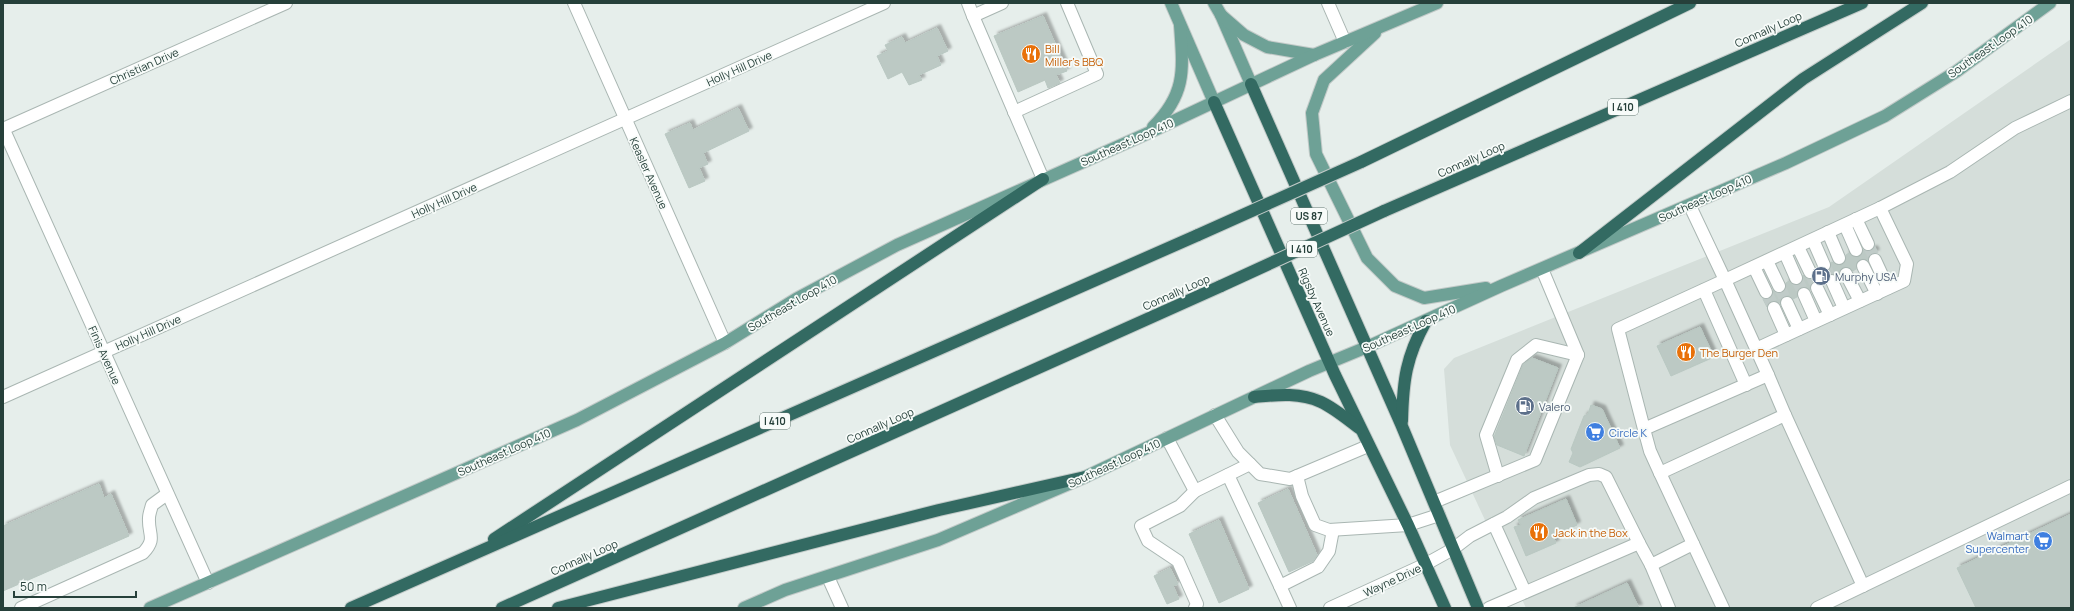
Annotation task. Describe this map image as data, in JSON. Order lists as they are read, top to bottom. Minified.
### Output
{"streets":{"highway":["Connally Loop","I 410","US 87","Rigsby Avenue"],"main road":["Southeast Loop 410"],"street":["Christian Drive","Holly Hill Drive","Keasler Avenue","Finis Avenue","Wayne Drive"]},"crossings":[["Southeast Loop 410","Keasler Avenue"],["Southeast Loop 410","US 87"],["Southeast Loop 410","Rigsby Avenue"],["Southeast Loop 410","Finis Avenue"],["Christian Drive","Finis Avenue"],["Holly Hill Drive","Keasler Avenue"],["Holly Hill Drive","Finis Avenue"],["US 87","Wayne Drive"],["Rigsby Avenue","Wayne Drive"]],"places":{"restaurant":["Bill Miller's BBQ","The Burger Den","Jack in the Box"],"fuel station":["Murphy USA","Valero"],"supermarket":["Circle K","Walmart Supercenter"]},"scale_bar":"50 m"}
